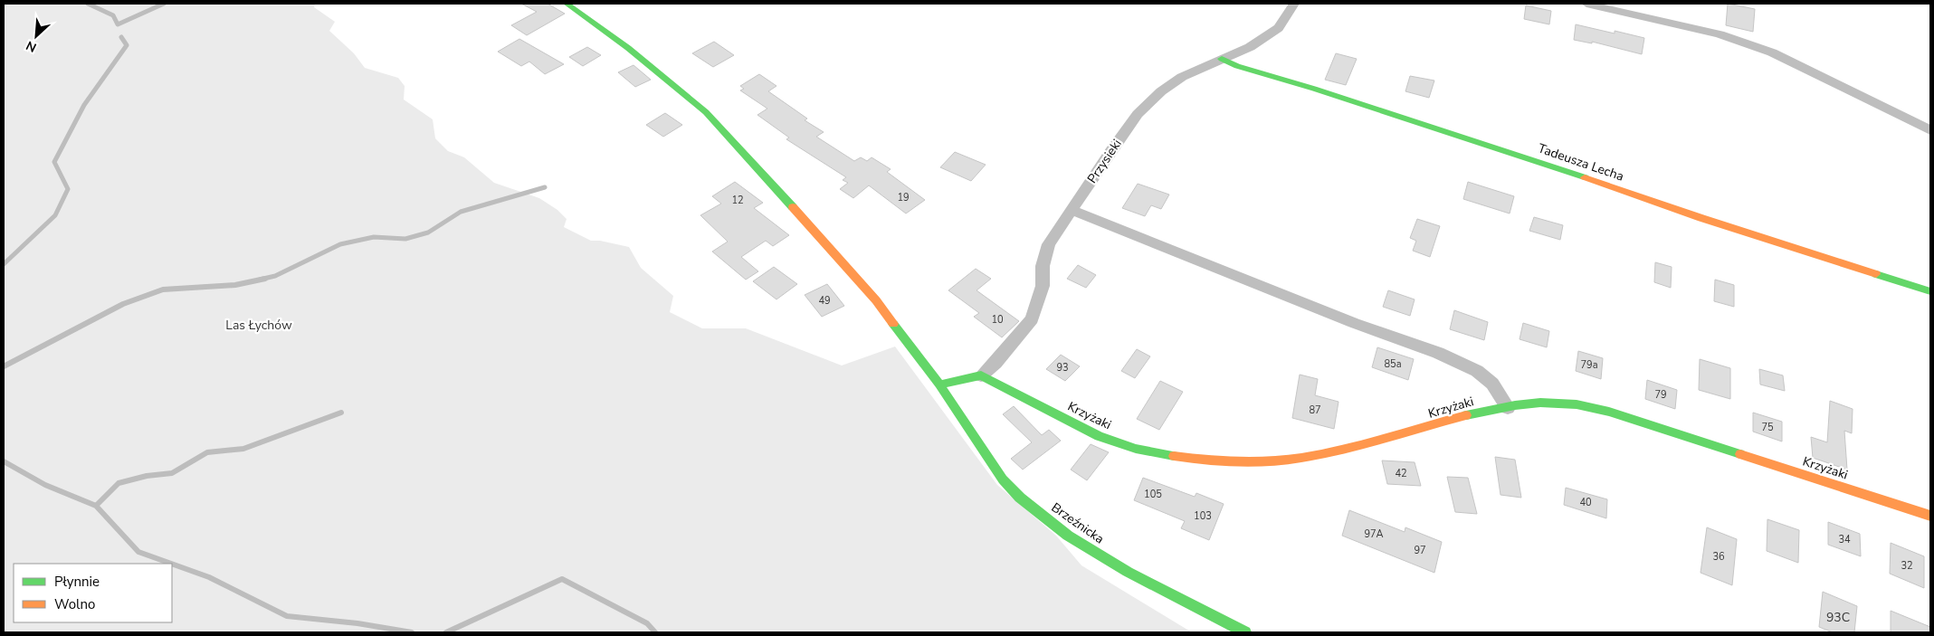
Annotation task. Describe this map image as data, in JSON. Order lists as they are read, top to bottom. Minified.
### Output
{"streets":{"street":["Przysieki","Tadeusza Lecha","Krzyżaki","Brzeźnicka"]},"crossings":[["Przysieki","Tadeusza Lecha"],["Przysieki","Krzyżaki"]],"parks":["Las Łychów"],"house_numbers":["19","12","49","10","85a","79a","93","79","87","75","42","105","40","103","97A","34","97","36","32","93C"],"legend":["Płynnie","Wolno"],"north":"bottom left"}
